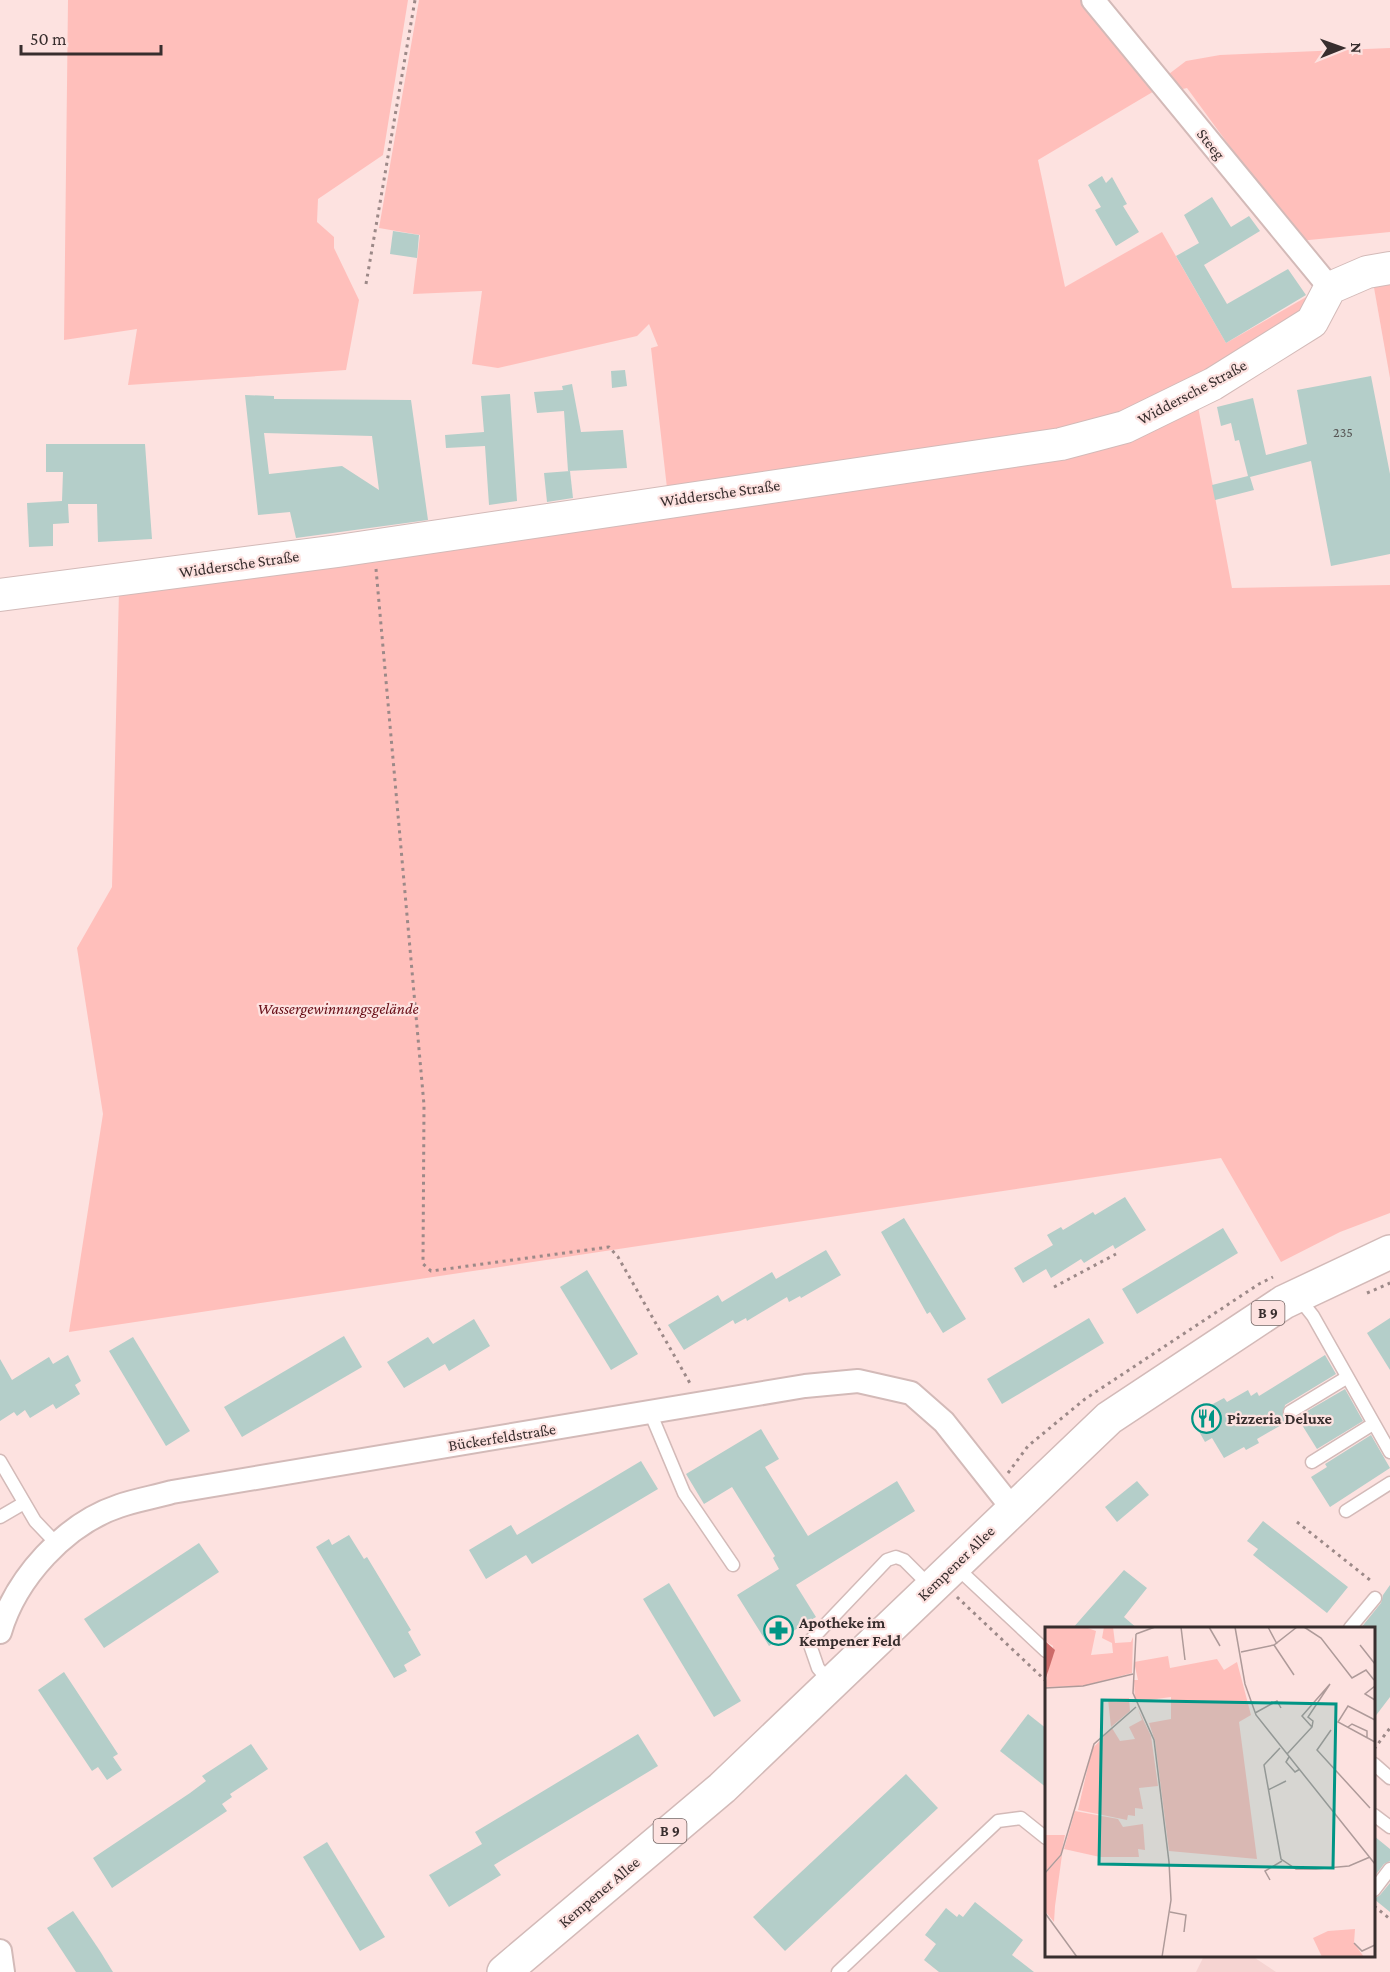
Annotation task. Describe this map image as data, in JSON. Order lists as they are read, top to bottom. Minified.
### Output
{"streets":{"main road":["B 9","Kempener Allee"],"street":["Steeg","Widdersche Straße","Bückerfeldstraße"]},"crossings":[["Steeg","Widdersche Straße"],["Bückerfeldstraße","Kempener Allee"]],"parks":["Wassergewinnungsgelände"],"places":{"restaurant":["Pizzeria Deluxe"],"pharmacy":["Apotheke im Kempener Feld"]},"house_numbers":["235"],"scale_bar":"50 m","north":"right"}
